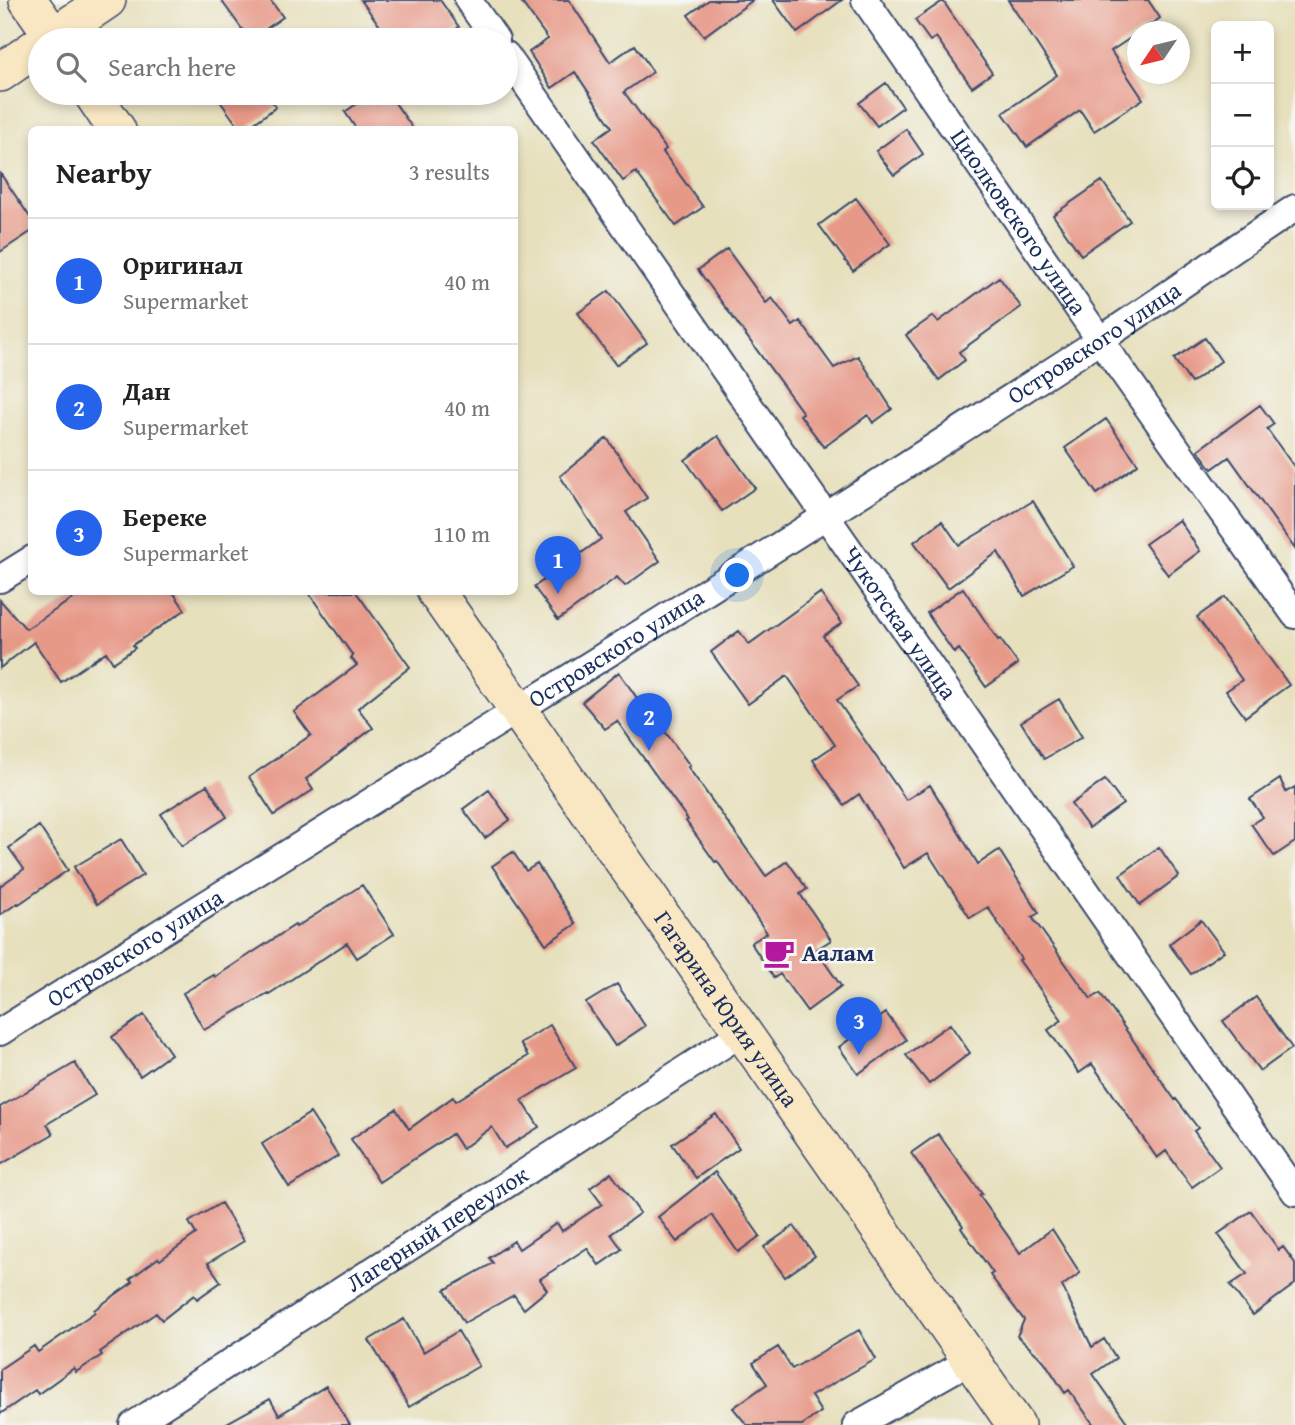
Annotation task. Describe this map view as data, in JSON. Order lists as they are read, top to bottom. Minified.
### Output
{"streets":{"main road":["Гагарина Юрия улица"],"street":["Циолковского улица","Островского улица","Чукотская улица","Лагерный переулок"]},"crossings":[["Циолковского улица","Островского улица"],["Островского улица","Чукотская улица"],["Островского улица","Гагарина Юрия улица"],["Гагарина Юрия улица","Лагерный переулок"]],"places":{"cafe":["Аалам"]},"north":"bottom left","page":{"map_buttons":["+","−"],"search":"Search here","heading":["Nearby","3 results"],"list":[{"mark":"1","name":"Оригинал","note":"Supermarket","value":"40 m"},{"mark":"2","name":"Дан","note":"Supermarket","value":"40 m"},{"mark":"3","name":"Береке","note":"Supermarket","value":"110 m"}],"pins":["1","2","3"]}}
